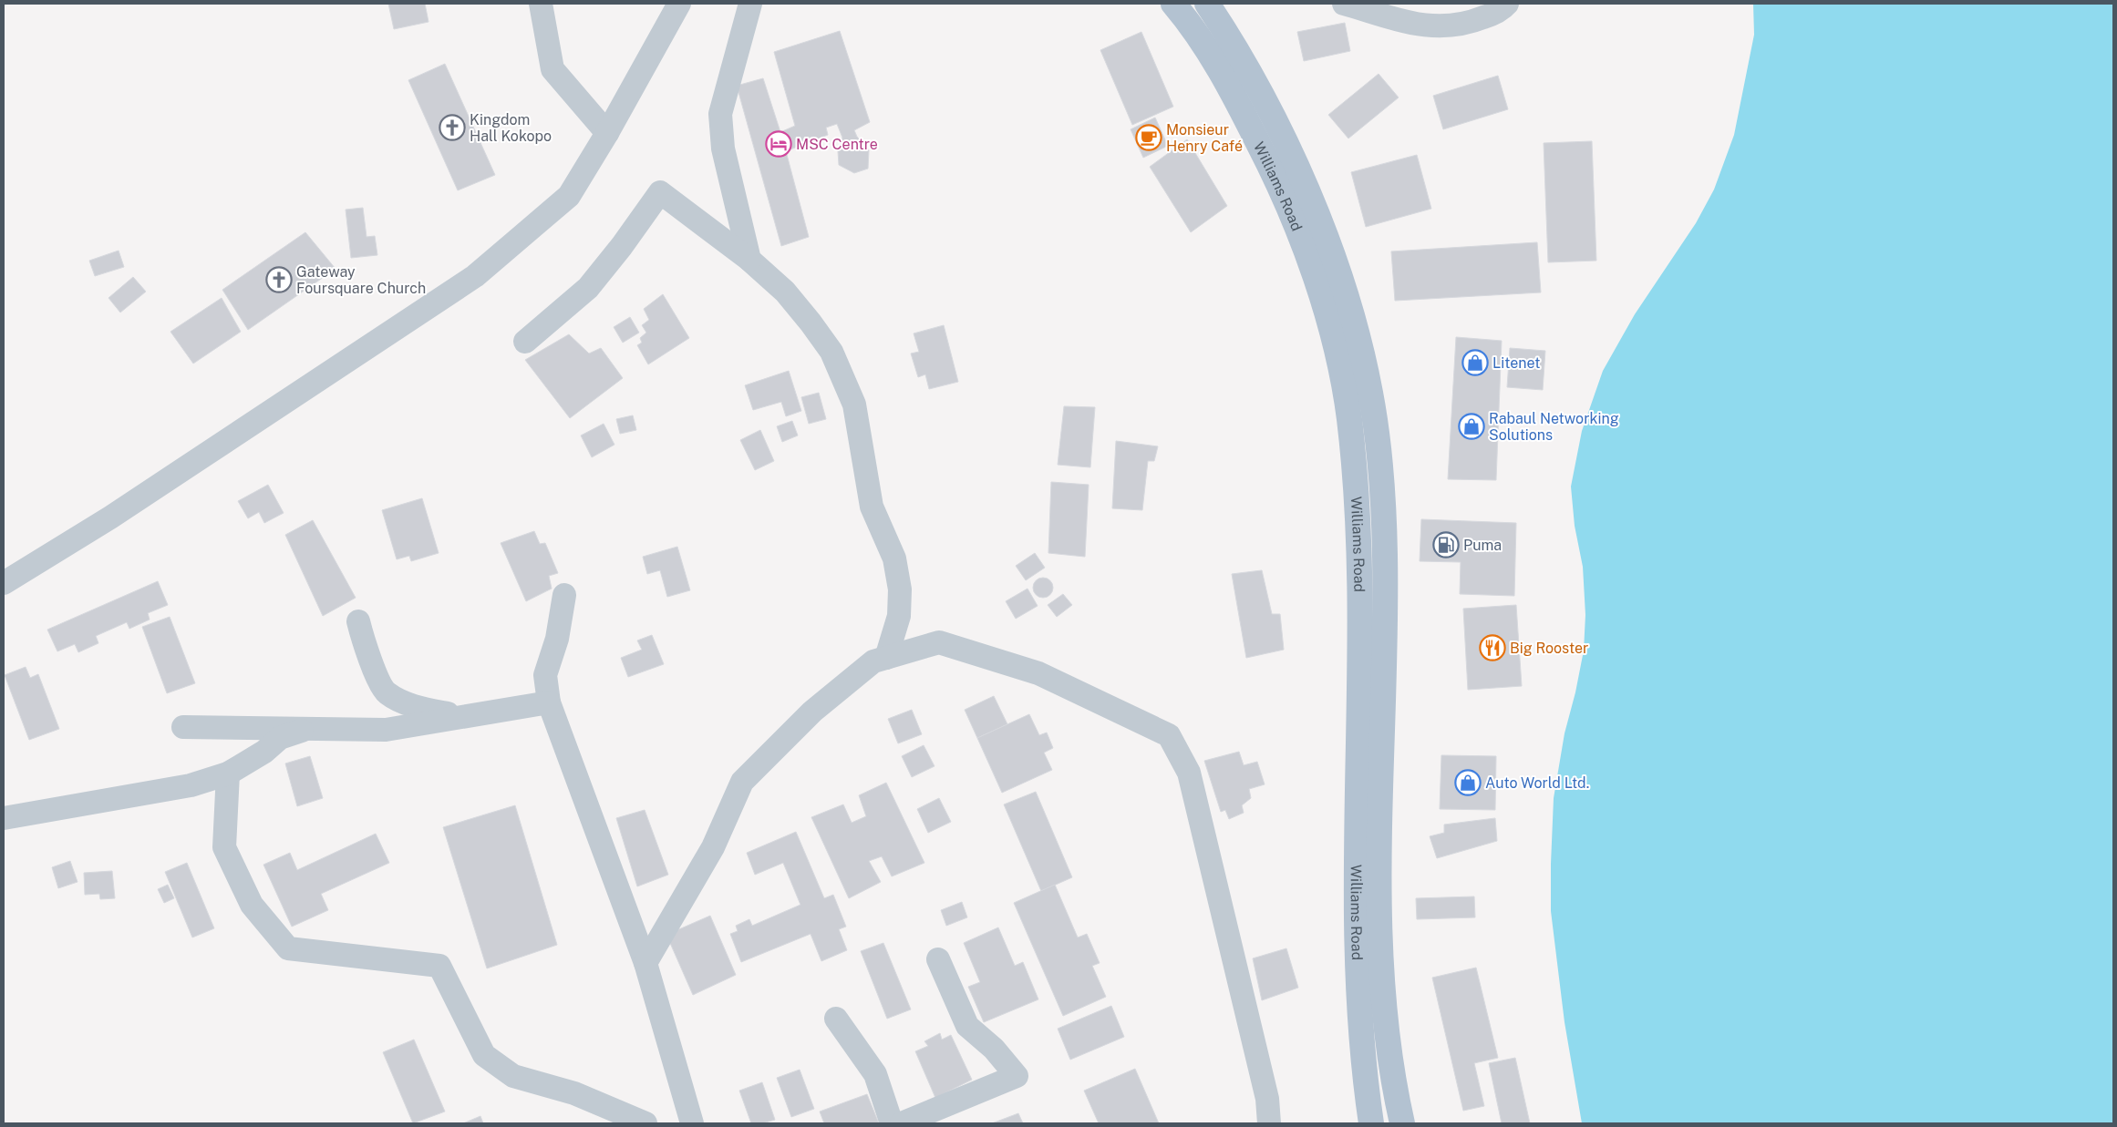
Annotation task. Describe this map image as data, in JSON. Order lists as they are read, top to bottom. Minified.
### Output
{"streets":{"main road":["Williams Road"]},"places":{"church":["Kingdom Hall Kokopo","Gateway Foursquare Church"],"cafe":["Monsieur Henry Café"],"hotel":["MSC Centre"],"shop":["Litenet","Rabaul Networking Solutions","Auto World Ltd."],"fuel station":["Puma"],"restaurant":["Big Rooster"]}}
